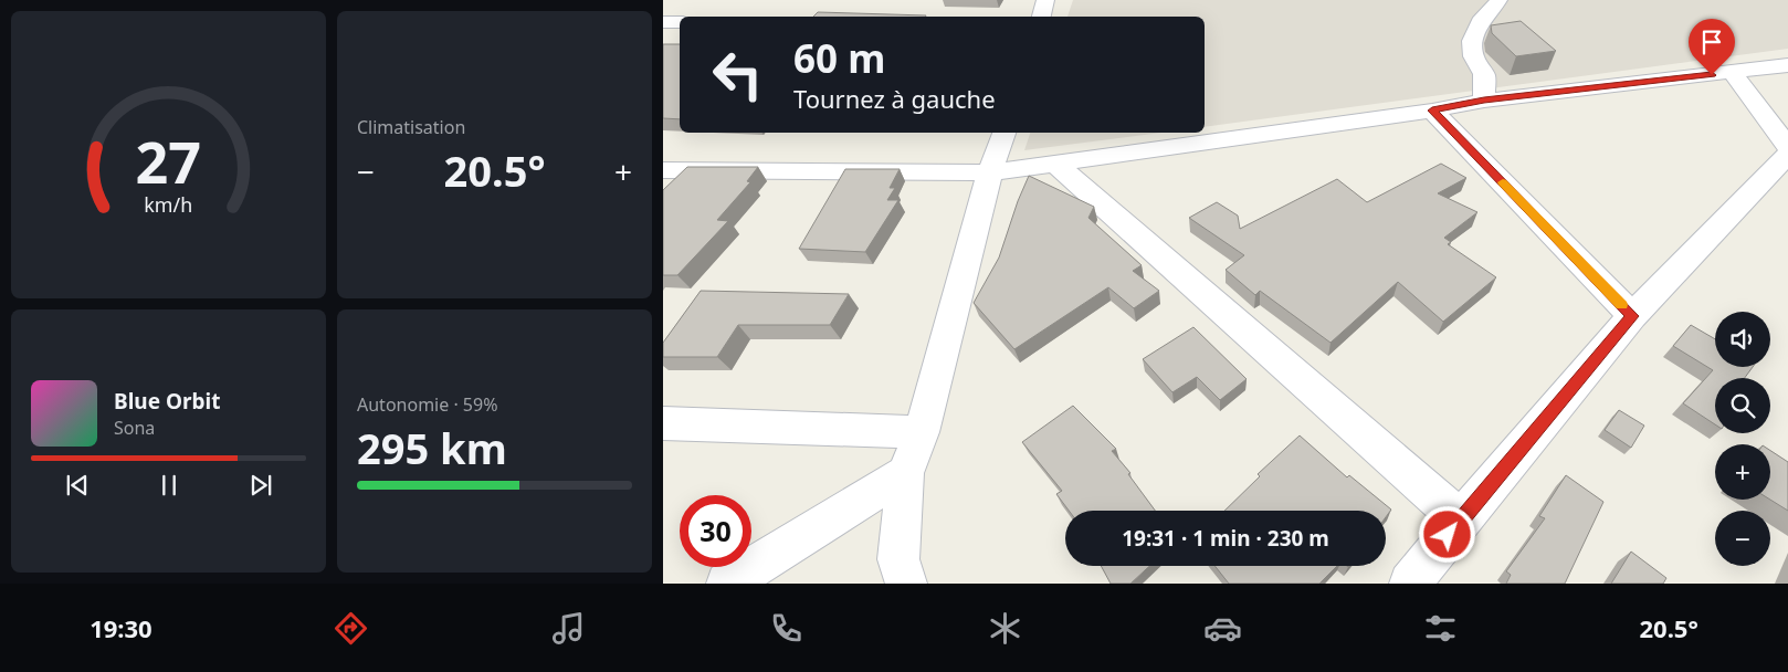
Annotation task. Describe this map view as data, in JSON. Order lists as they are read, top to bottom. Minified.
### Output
{"page":{"tile":["Climatisation",["Autonomie · 59%","295 km"]],"turn":["60 m","Tournez à gauche"],"heat":["−","20.5°","+"],"map_buttons":["+","−"],"song":["Blue Orbit","Sona"],"limit":"30","trip":"19:31 · 1 min · 230 m","tabs":["19:30","20.5°"],"gauge":["27","km/h"]}}
